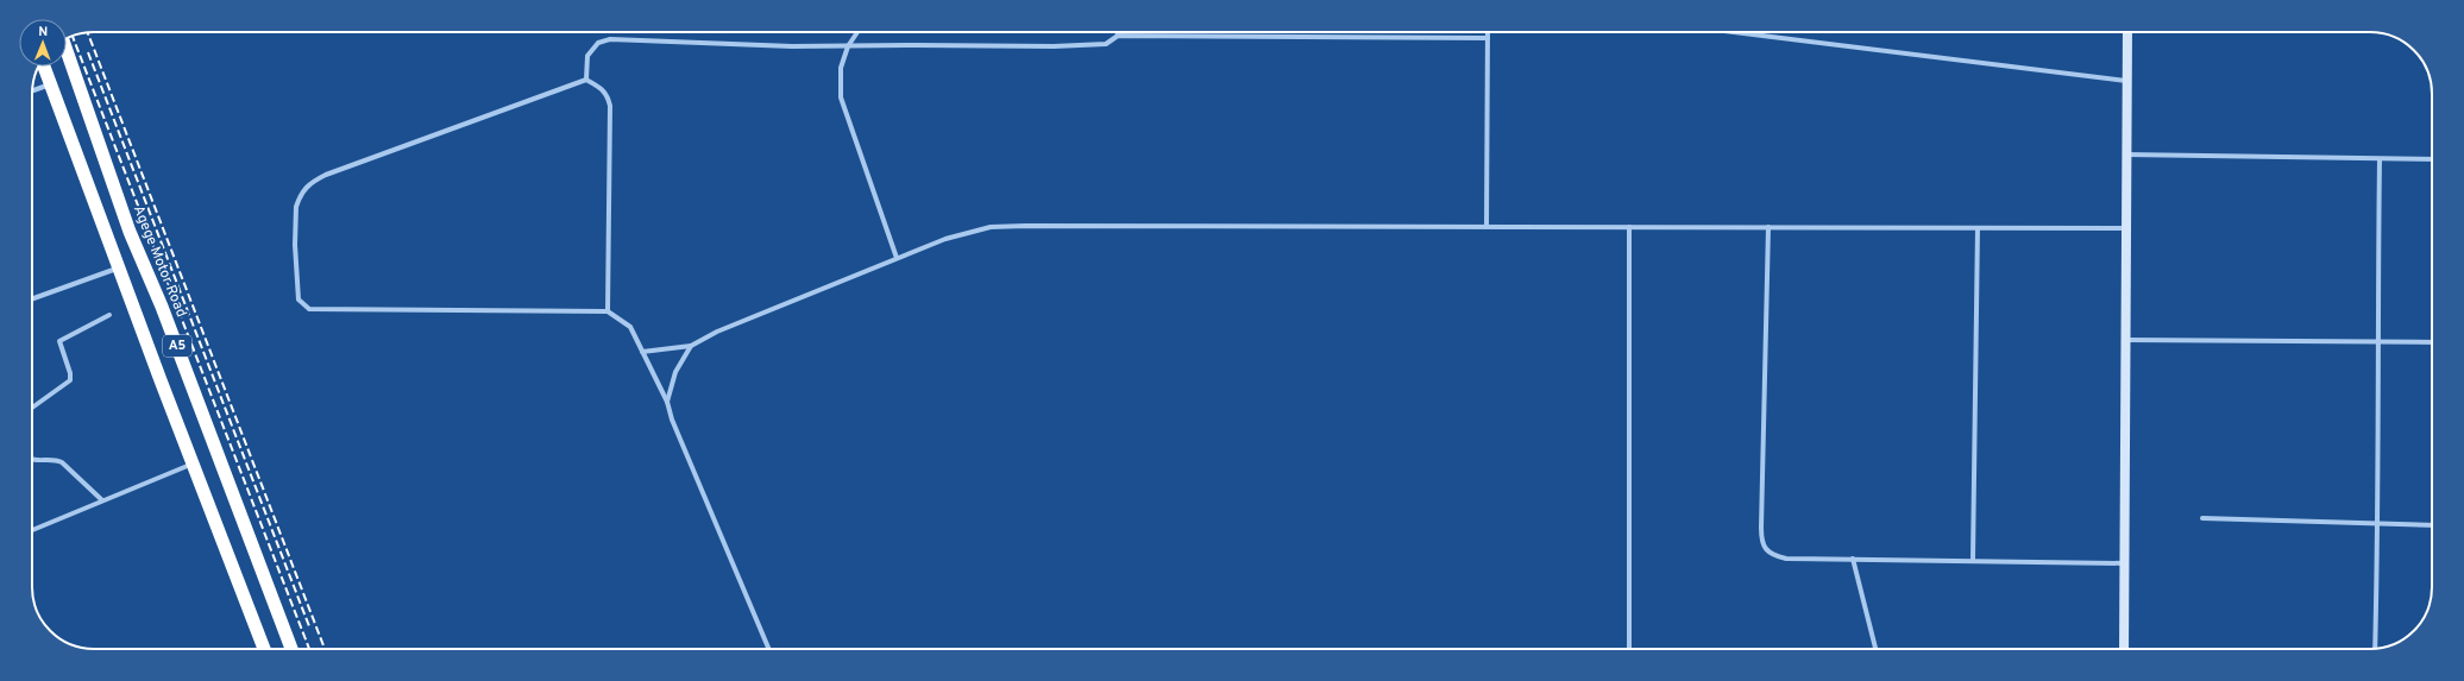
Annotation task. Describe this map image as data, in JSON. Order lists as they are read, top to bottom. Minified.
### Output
{"streets":{"highway":["Agege Motor Road","A5"]},"north":"top"}
